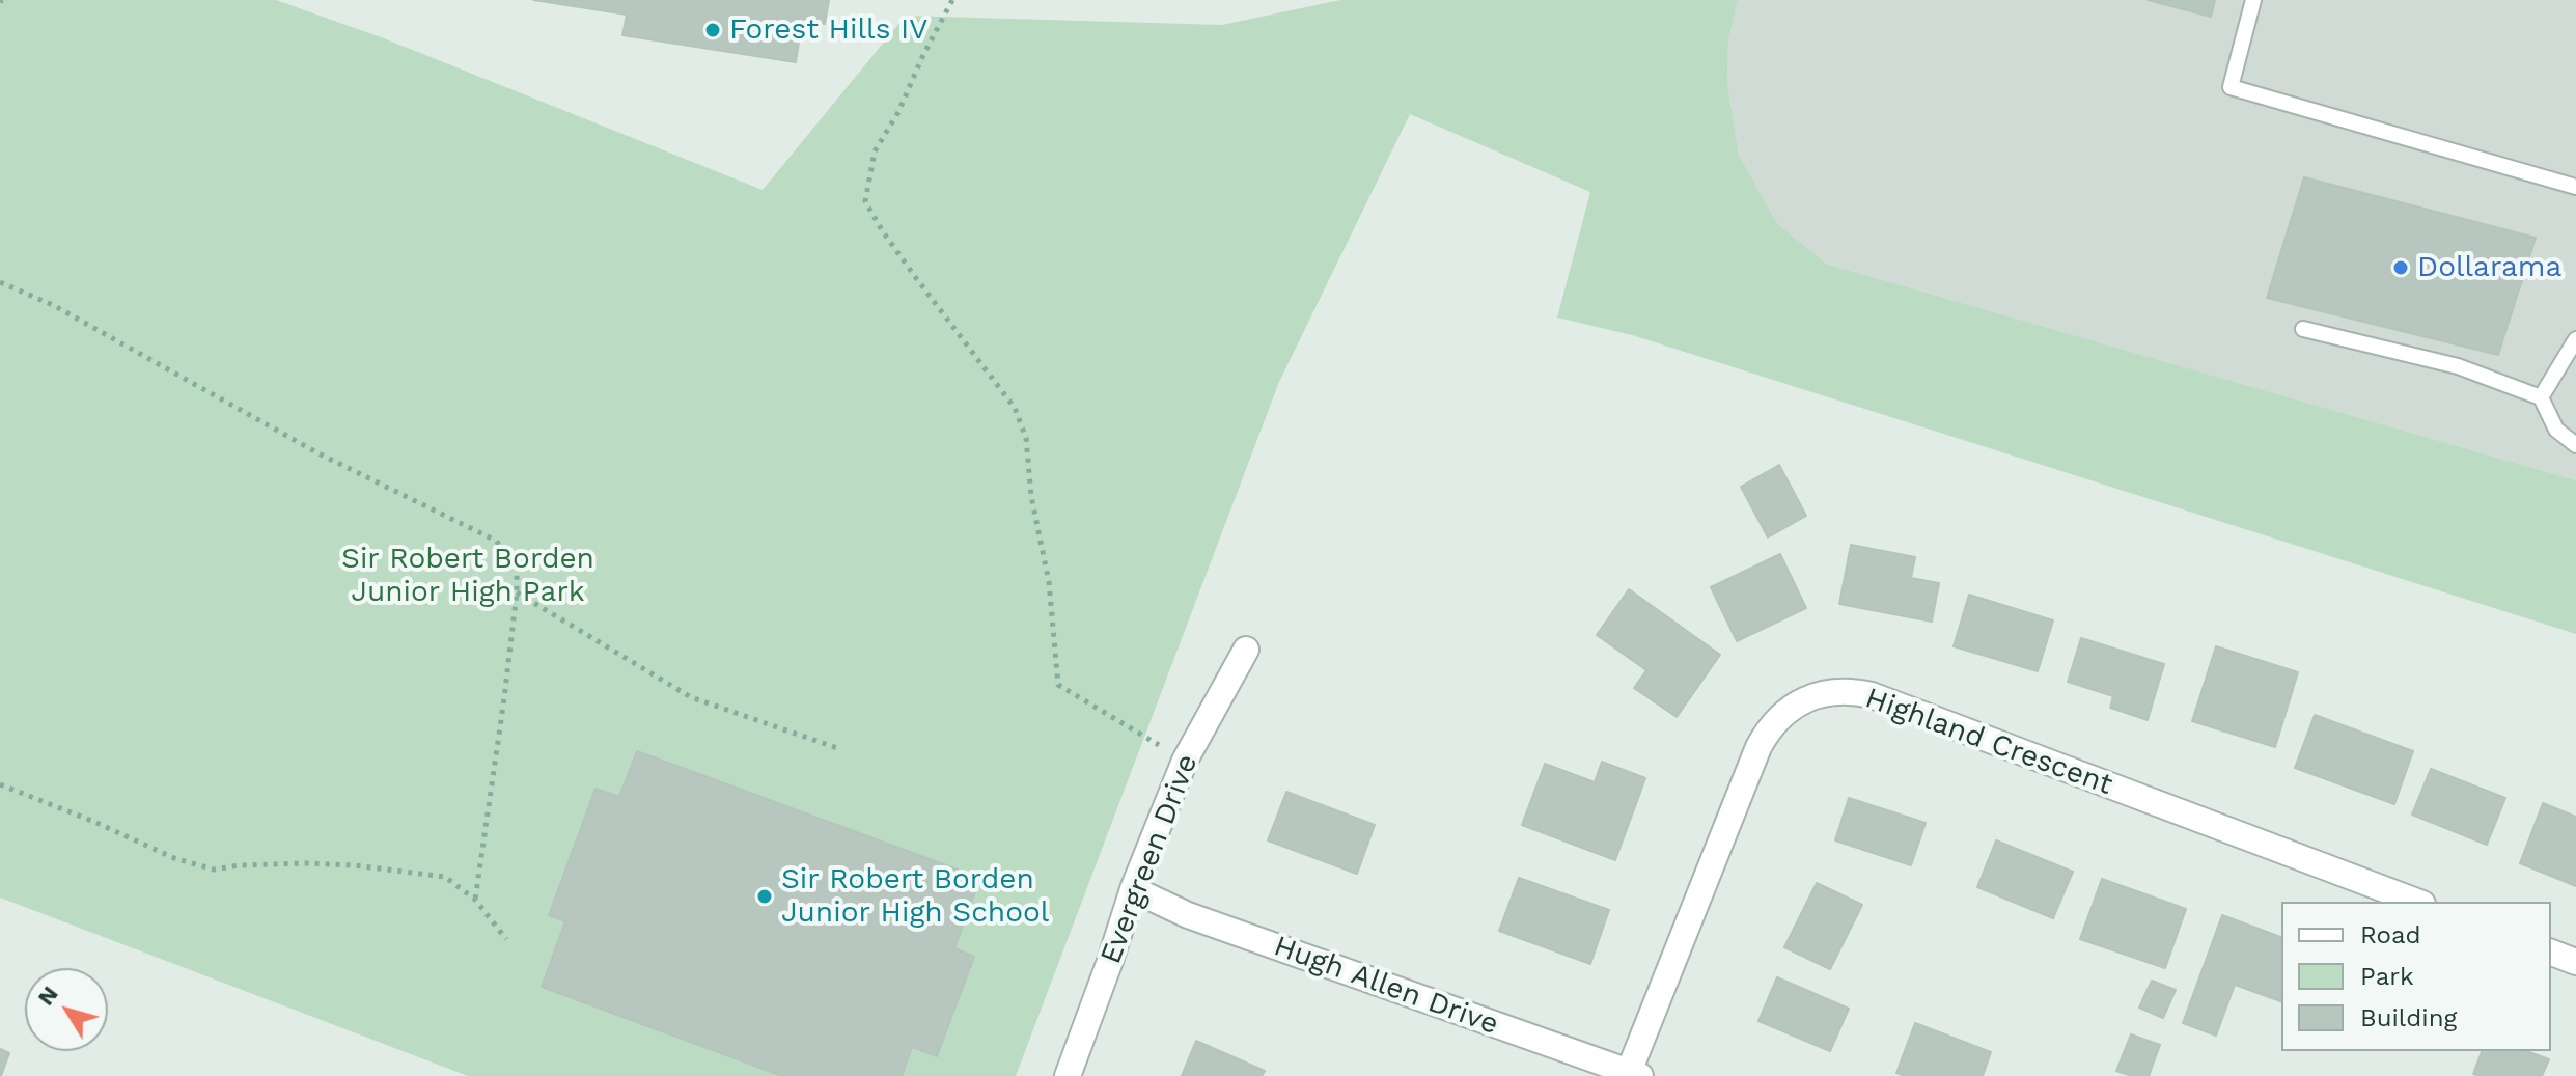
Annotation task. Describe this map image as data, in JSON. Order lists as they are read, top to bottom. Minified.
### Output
{"streets":{"street":["Highland Crescent","Evergreen Drive","Hugh Allen Drive"]},"crossings":[["Highland Crescent","Hugh Allen Drive"],["Evergreen Drive","Hugh Allen Drive"]],"parks":["Sir Robert Borden Junior High Park"],"places":["Forest Hills IV","Dollarama","Sir Robert Borden Junior High School"],"legend":["Road","Park","Building"],"north":"top left"}
